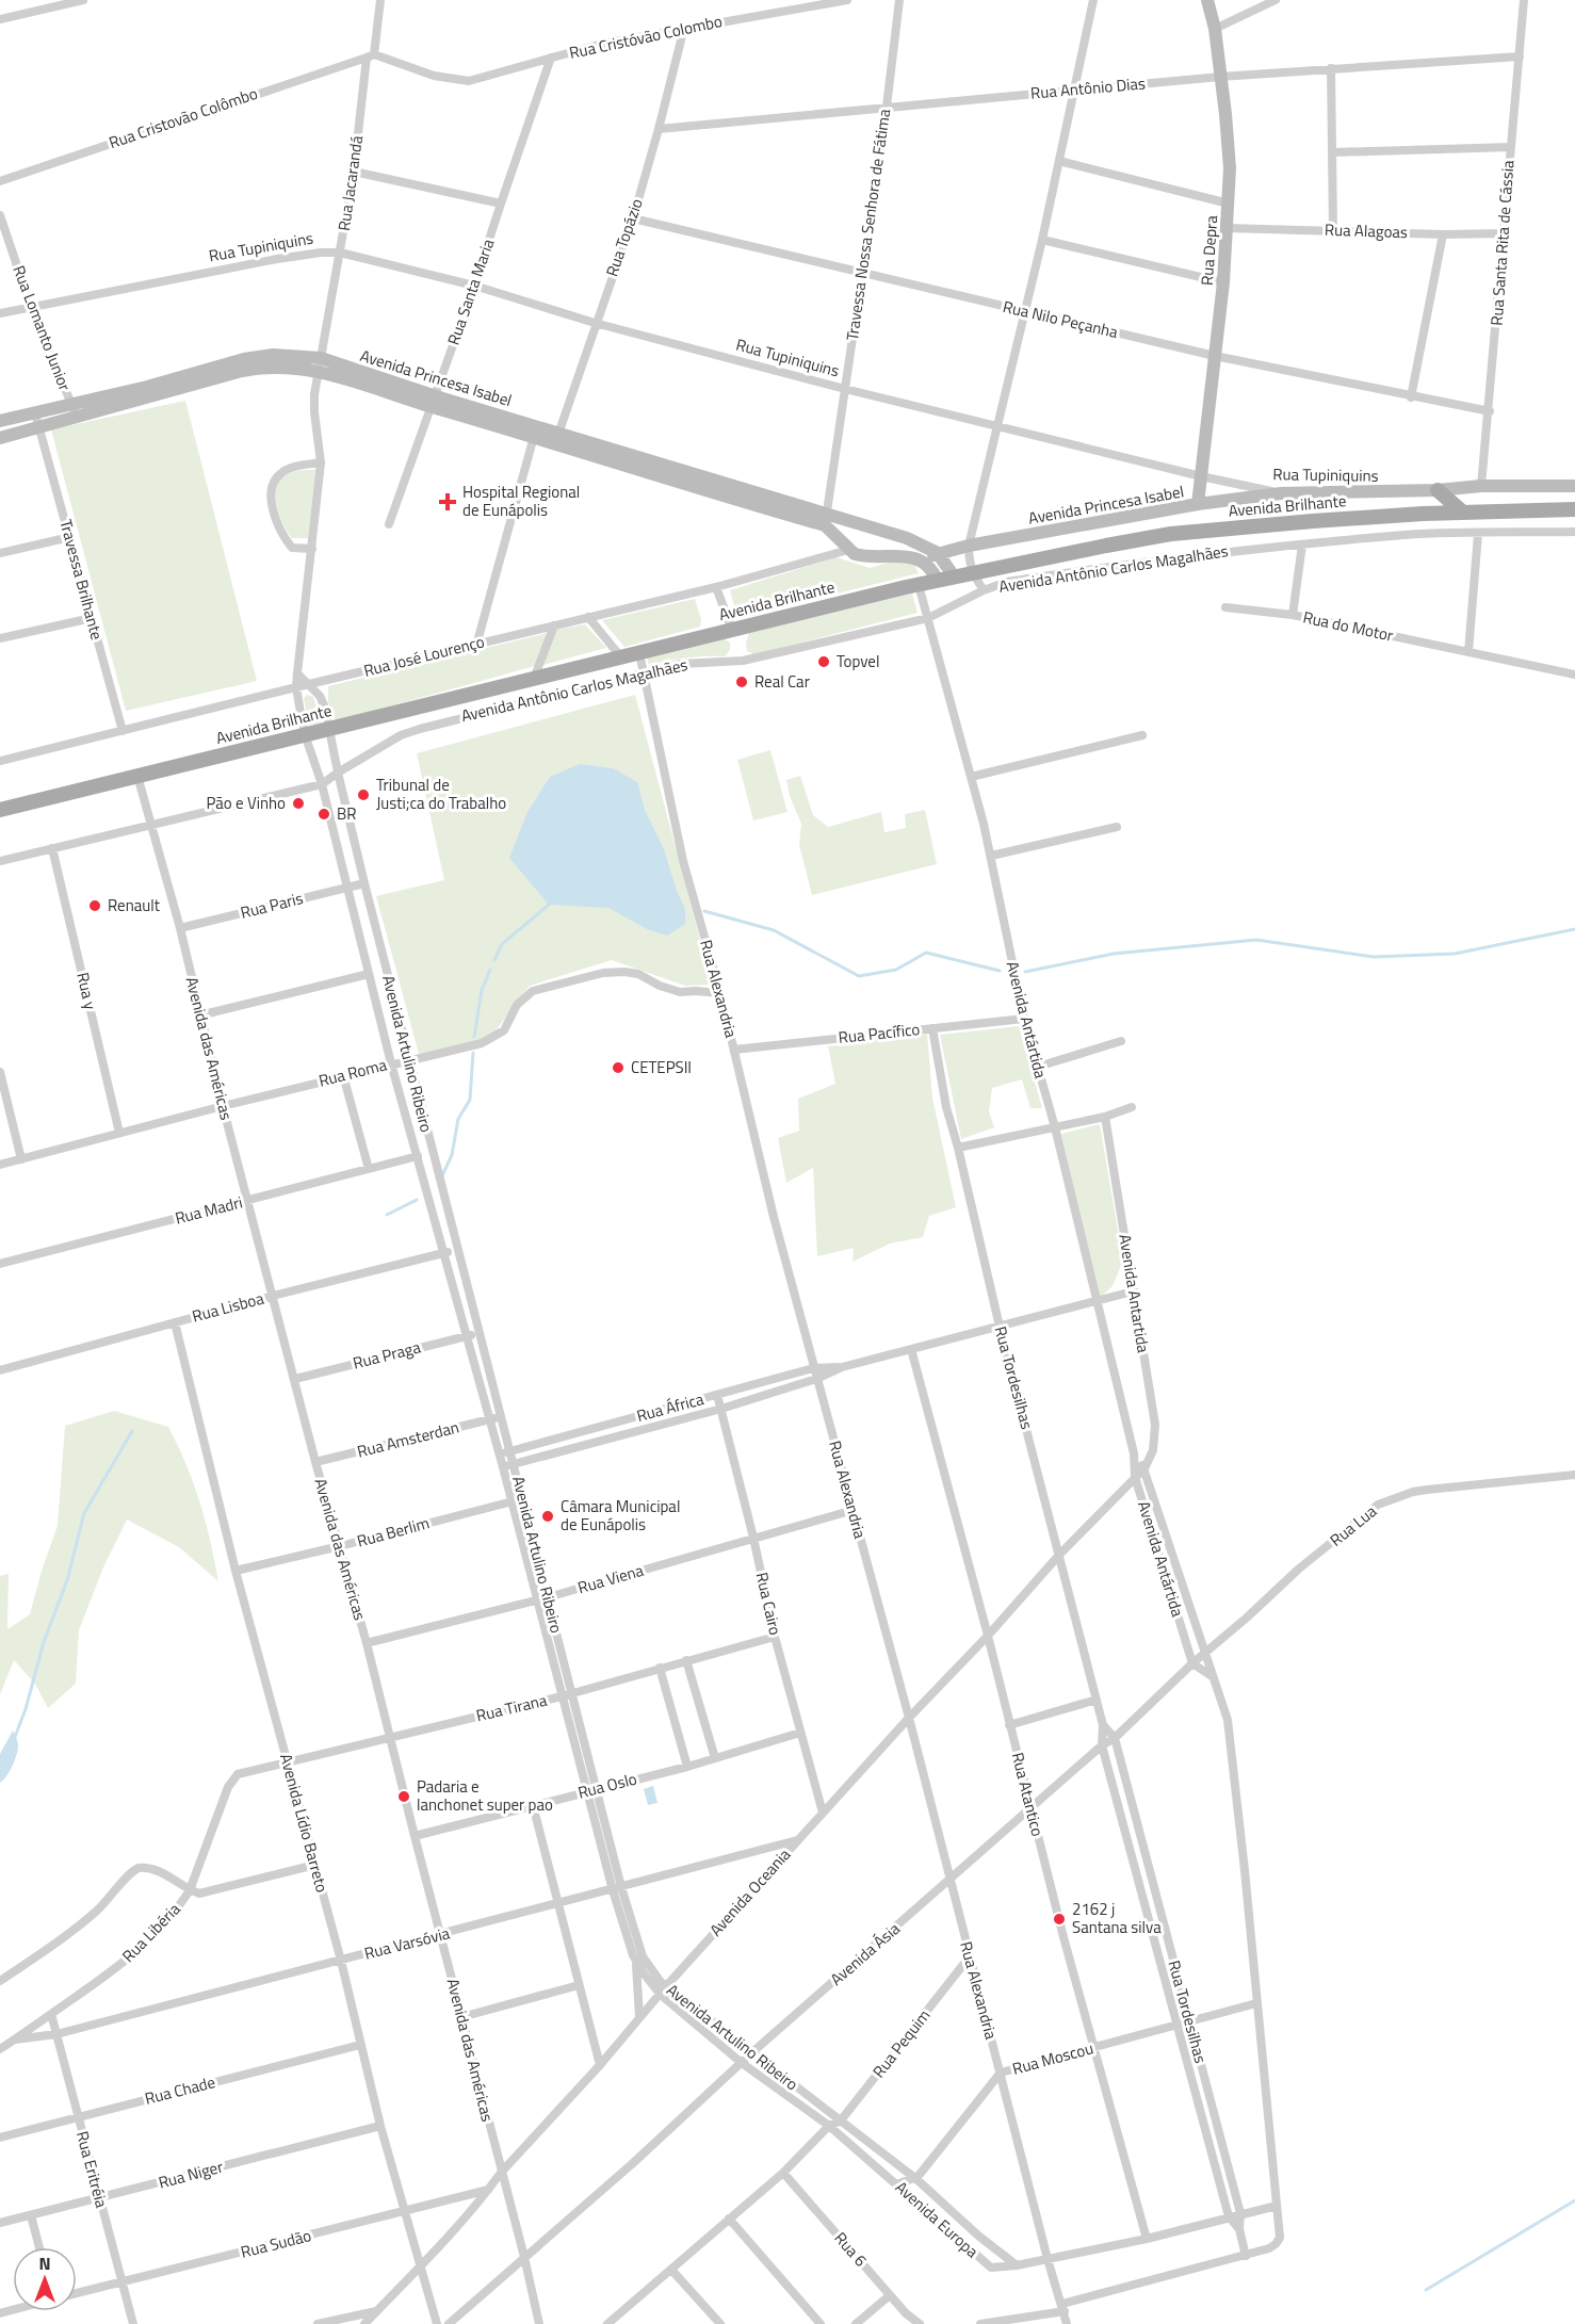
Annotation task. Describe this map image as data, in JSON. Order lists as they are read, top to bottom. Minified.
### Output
{"streets":{"main road":["Rua Tupiniquins","Rua Depra","Avenida Princesa Isabel","Avenida Brilhante"],"street":["Rua Cristóvão Colombo","Rua Antônio Dias","Rua Cristovão Colômbo","Rua Jacarandá","Travessa Nossa Senhora de Fátima","Rua Alagoas","Rua Topázio","Rua Santa Rita de Cássia","Rua Santa Maria","Rua Nilo Peçanha","Rua Lomanto Junior","Avenida Antônio Carlos Magalhães","Travessa Brilhante","Rua do Motor","Rua José Lourenço","Rua Paris","Rua Alexandria","Rua y","Avenida Antártida","Rua Pacífico","Avenida das Américas","Avenida Artulino Ribeiro","Rua Roma","Rua Madri","Avenida Antartida","Rua Lisboa","Rua Praga","Rua Tordesilhas","Rua África","Rua Amsterdan","Rua Lua","Rua Berlim","Rua Viena","Rua Cairo","Rua Tirana","Rua Oslo","Rua Atantico","Avenida Lídio Barreto","Avenida Oceania","Rua Libéria","Rua Varsóvia","Avenida Ásia","Rua Pequim","Rua Moscou","Rua Chade","Rua Eritréia","Rua Niger","Avenida Europa","Rua Sudão","Rua 6"]},"crossings":[["Rua Cristóvão Colombo","Rua Cristovão Colômbo"],["Rua Cristóvão Colombo","Rua Jacarandá"],["Rua Cristóvão Colombo","Rua Topázio"],["Rua Cristóvão Colombo","Rua Santa Maria"],["Rua Antônio Dias","Travessa Nossa Senhora de Fátima"],["Rua Antônio Dias","Rua Topázio"],["Rua Antônio Dias","Rua Santa Rita de Cássia"],["Rua Antônio Dias","Rua Depra"],["Rua Cristovão Colômbo","Rua Jacarandá"],["Rua Jacarandá","Rua Tupiniquins"],["Rua Jacarandá","Avenida Princesa Isabel"],["Rua Jacarandá","Avenida Artulino Ribeiro"],["Travessa Nossa Senhora de Fátima","Rua Tupiniquins"],["Travessa Nossa Senhora de Fátima","Rua Nilo Peçanha"],["Travessa Nossa Senhora de Fátima","Avenida Princesa Isabel"],["Rua Alagoas","Rua Santa Rita de Cássia"],["Rua Alagoas","Rua Depra"],["Rua Topázio","Rua Tupiniquins"],["Rua Topázio","Rua Nilo Peçanha"],["Rua Topázio","Avenida Princesa Isabel"],["Rua Santa Rita de Cássia","Rua Tupiniquins"],["Rua Santa Rita de Cássia","Rua Nilo Peçanha"],["Rua Tupiniquins","Rua Depra"],["Rua Tupiniquins","Rua Santa Maria"],["Rua Tupiniquins","Rua Lomanto Junior"],["Rua Tupiniquins","Avenida Princesa Isabel"],["Rua Depra","Rua Nilo Peçanha"],["Rua Depra","Avenida Princesa Isabel"],["Rua Santa Maria","Avenida Princesa Isabel"],["Rua Lomanto Junior","Avenida Princesa Isabel"],["Avenida Princesa Isabel","Travessa Brilhante"],["Avenida Princesa Isabel","Rua José Lourenço"],["Avenida Brilhante","Rua Alexandria"],["Avenida Brilhante","Avenida Antártida"],["Avenida Brilhante","Avenida das Américas"],["Avenida Brilhante","Avenida Artulino Ribeiro"],["Avenida Antônio Carlos Magalhães","Rua Alexandria"],["Avenida Antônio Carlos Magalhães","Avenida Antártida"],["Avenida Antônio Carlos Magalhães","Avenida Artulino Ribeiro"],["Travessa Brilhante","Rua José Lourenço"],["Rua José Lourenço","Avenida Artulino Ribeiro"],["Rua Paris","Avenida das Américas"],["Rua Paris","Avenida Artulino Ribeiro"],["Rua Alexandria","Rua Pacífico"],["Rua Alexandria","Rua Roma"],["Rua Alexandria","Rua África"],["Rua Alexandria","Rua Viena"],["Rua Alexandria","Avenida Oceania"],["Rua Alexandria","Avenida Ásia"],["Rua Alexandria","Rua Pequim"],["Rua Alexandria","Rua Moscou"],["Rua Alexandria","Avenida Europa"],["Rua y","Rua Roma"],["Avenida Antártida","Rua Pacífico"],["Avenida Antártida","Avenida Antartida"],["Avenida Antártida","Rua Tordesilhas"],["Avenida Antártida","Rua África"],["Avenida Antártida","Rua Lua"],["Avenida Antártida","Avenida Oceania"],["Avenida Antártida","Avenida Ásia"],["Avenida Antártida","Rua Moscou"],["Avenida Antártida","Avenida Europa"],["Rua Pacífico","Rua Tordesilhas"],["Avenida das Américas","Rua Roma"],["Avenida das Américas","Rua Madri"],["Avenida das Américas","Rua Lisboa"],["Avenida das Américas","Rua Praga"],["Avenida das Américas","Rua Amsterdan"],["Avenida das Américas","Rua Berlim"],["Avenida das Américas","Rua Viena"],["Avenida das Américas","Rua Tirana"],["Avenida das Américas","Rua Oslo"],["Avenida das Américas","Avenida Oceania"],["Avenida das Américas","Rua Varsóvia"],["Avenida das Américas","Avenida Ásia"],["Avenida Artulino Ribeiro","Rua Roma"],["Avenida Artulino Ribeiro","Rua Madri"],["Avenida Artulino Ribeiro","Rua Lisboa"],["Avenida Artulino Ribeiro","Rua Praga"],["Avenida Artulino Ribeiro","Rua África"],["Avenida Artulino Ribeiro","Rua Amsterdan"],["Avenida Artulino Ribeiro","Rua Berlim"],["Avenida Artulino Ribeiro","Rua Viena"],["Avenida Artulino Ribeiro","Rua Tirana"],["Avenida Artulino Ribeiro","Rua Oslo"],["Avenida Artulino Ribeiro","Avenida Oceania"],["Avenida Artulino Ribeiro","Rua Varsóvia"],["Avenida Artulino Ribeiro","Avenida Ásia"],["Avenida Artulino Ribeiro","Rua Pequim"],["Avenida Artulino Ribeiro","Rua Moscou"],["Avenida Artulino Ribeiro","Avenida Europa"],["Avenida Antartida","Rua África"],["Avenida Antartida","Avenida Oceania"],["Rua Lisboa","Avenida Lídio Barreto"],["Rua Tordesilhas","Rua África"],["Rua Tordesilhas","Avenida Oceania"],["Rua Tordesilhas","Avenida Ásia"],["Rua Tordesilhas","Rua Moscou"],["Rua Tordesilhas","Avenida Europa"],["Rua África","Rua Cairo"],["Rua África","Rua Atantico"],["Rua Lua","Avenida Ásia"],["Rua Berlim","Avenida Lídio Barreto"],["Rua Viena","Rua Cairo"],["Rua Cairo","Rua Tirana"],["Rua Cairo","Rua Oslo"],["Rua Cairo","Avenida Oceania"],["Rua Tirana","Avenida Lídio Barreto"],["Rua Tirana","Rua Libéria"],["Rua Atantico","Avenida Oceania"],["Rua Atantico","Avenida Ásia"],["Rua Atantico","Rua Moscou"],["Rua Atantico","Avenida Europa"],["Avenida Lídio Barreto","Avenida Oceania"],["Avenida Lídio Barreto","Rua Varsóvia"],["Avenida Lídio Barreto","Rua Chade"],["Avenida Lídio Barreto","Rua Niger"],["Avenida Lídio Barreto","Rua Sudão"],["Avenida Oceania","Rua Varsóvia"],["Avenida Oceania","Rua Sudão"],["Rua Libéria","Rua Varsóvia"],["Rua Libéria","Rua Eritréia"],["Rua Varsóvia","Rua Eritréia"],["Avenida Ásia","Avenida Europa"],["Rua Pequim","Avenida Europa"],["Rua Chade","Rua Eritréia"],["Rua Eritréia","Rua Niger"],["Rua Eritréia","Rua Sudão"]],"places":{"health":["Hospital Regional de Eunápolis"],"other":["Topvel","Real Car","Tribunal de Justi;ca do Trabalho","Pão e Vinho","BR","Renault","CETEPSII","Câmara Municipal de Eunápolis","Padaria e lanchonet super pao","2162 j Santana silva"]},"north":"top"}
